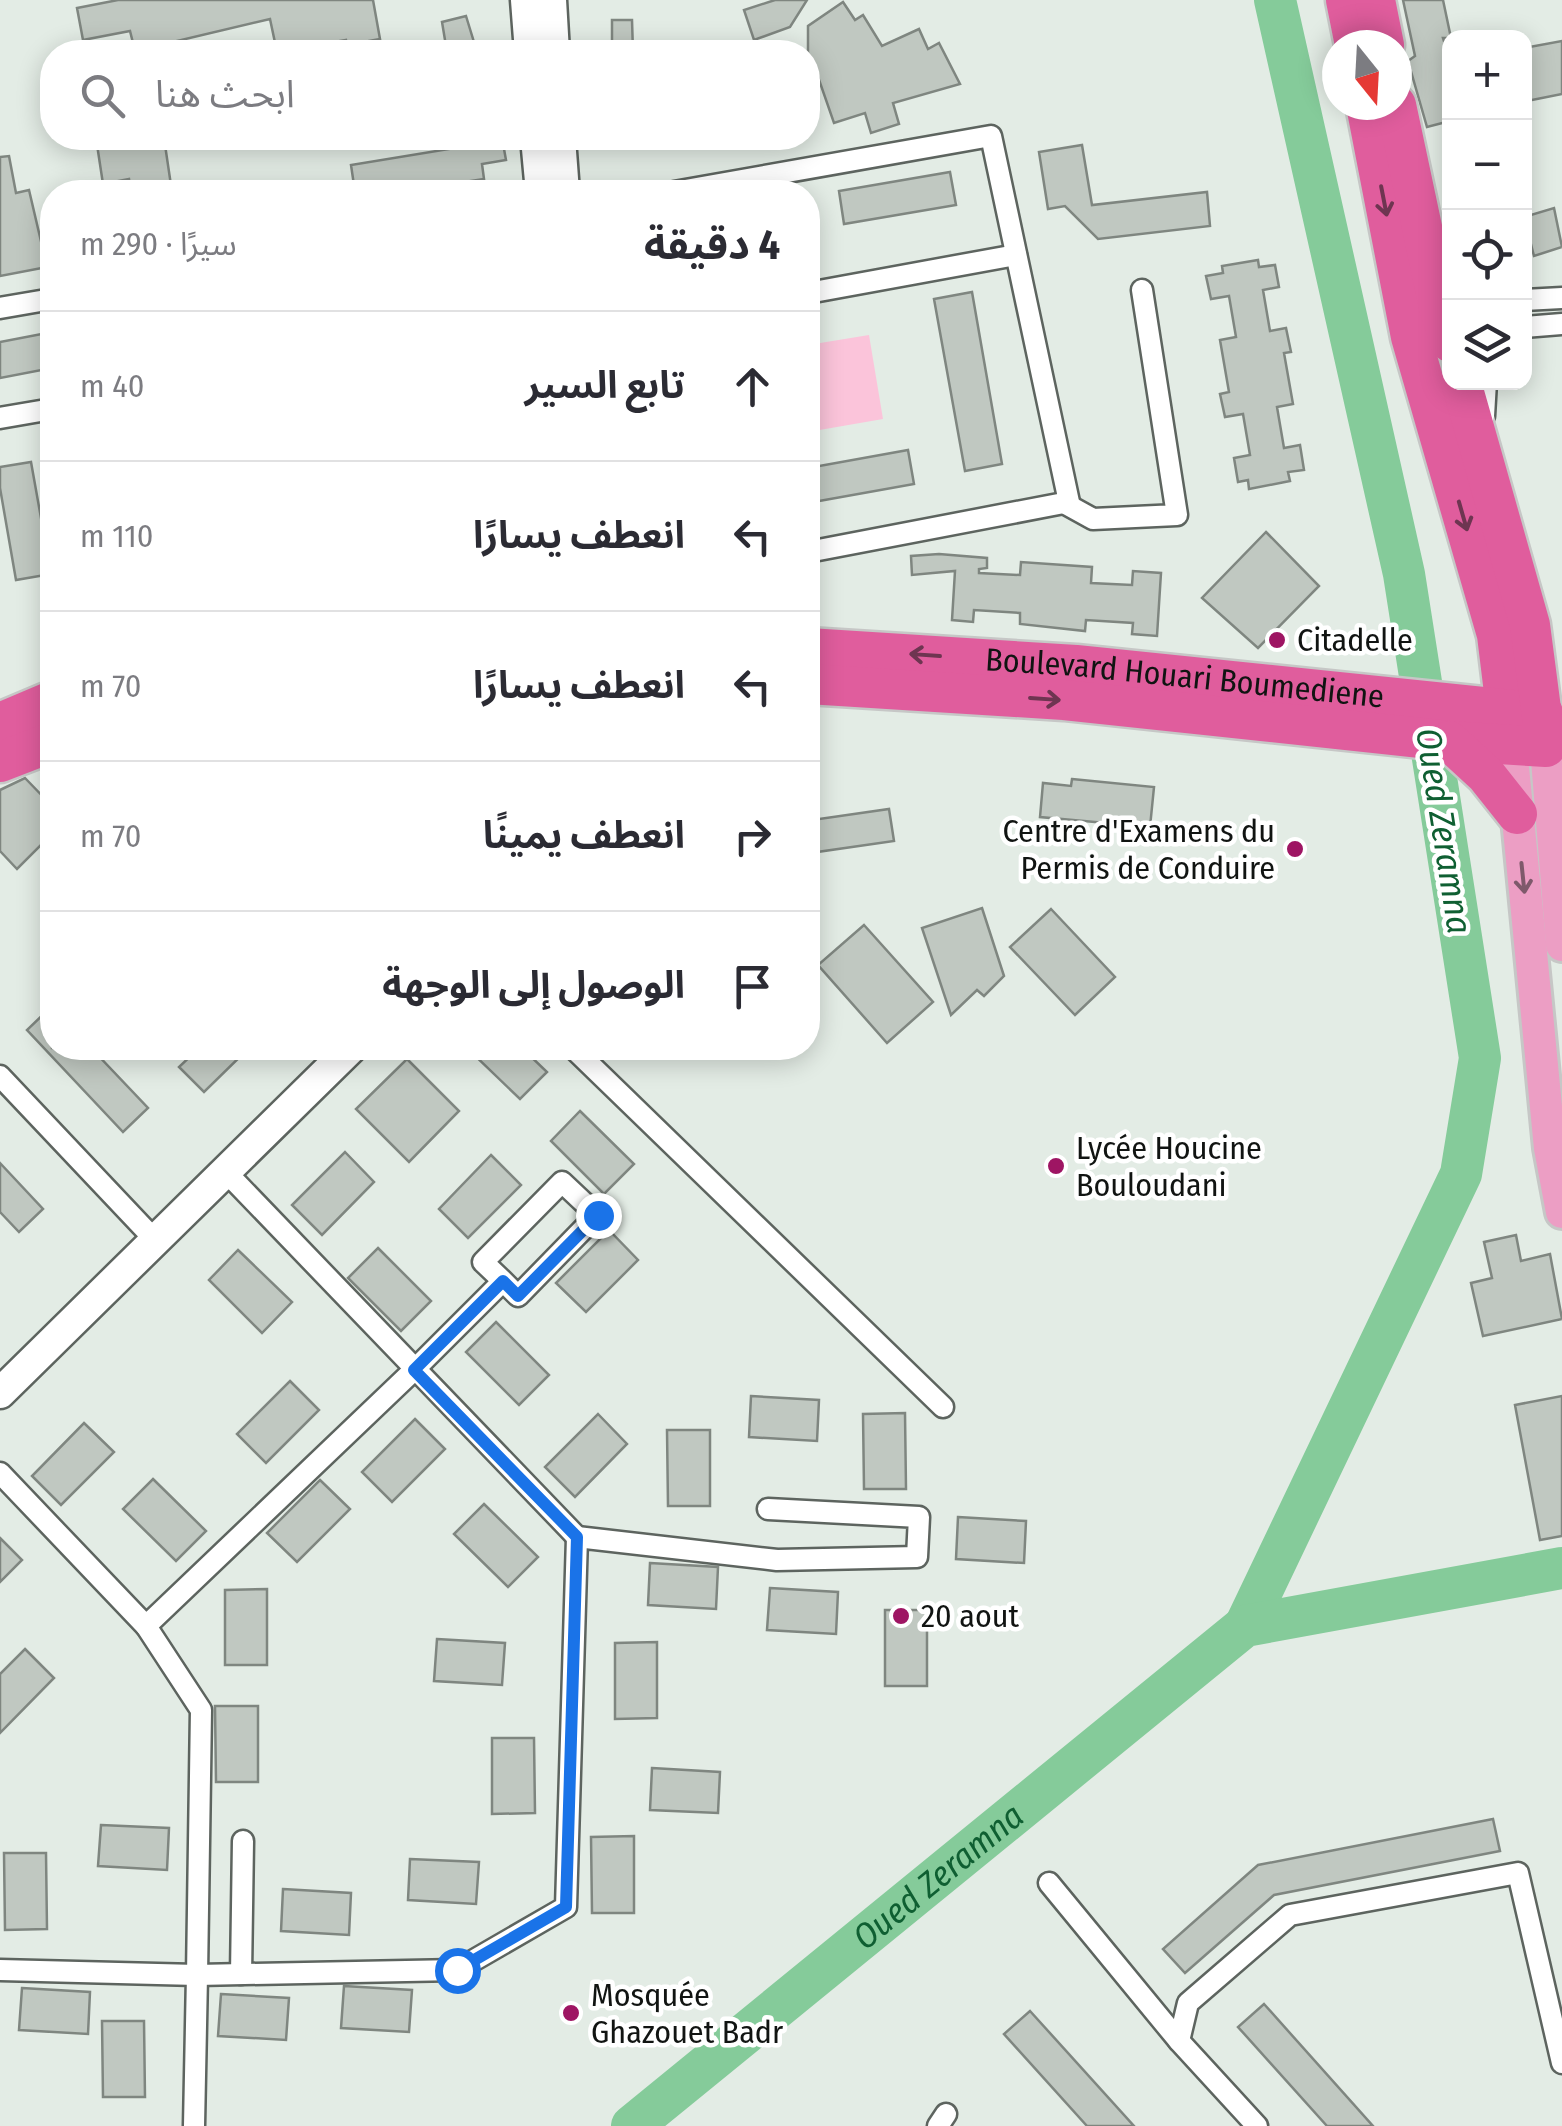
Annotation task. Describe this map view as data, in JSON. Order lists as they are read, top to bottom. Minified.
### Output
{"streets":{"highway":["Boulevard Houari Boumediene"]},"water":["Oued Zeramna"],"places":["Citadelle","Centre d'Examens du Permis de Conduire","Lycée Houcine Bouloudani","20 aout","Mosquée Ghazouet Badr"],"north":"bottom","page":{"map_buttons":["+","−"],"search":"ابحث هنا","heading":["4 دقيقة","سيرًا · 290 m"],"list":[["تابع السير","40 m"],["انعطف يسارًا","110 m"],["انعطف يسارًا","70 m"],["انعطف يمينًا","70 m"],"الوصول إلى الوجهة"]}}
